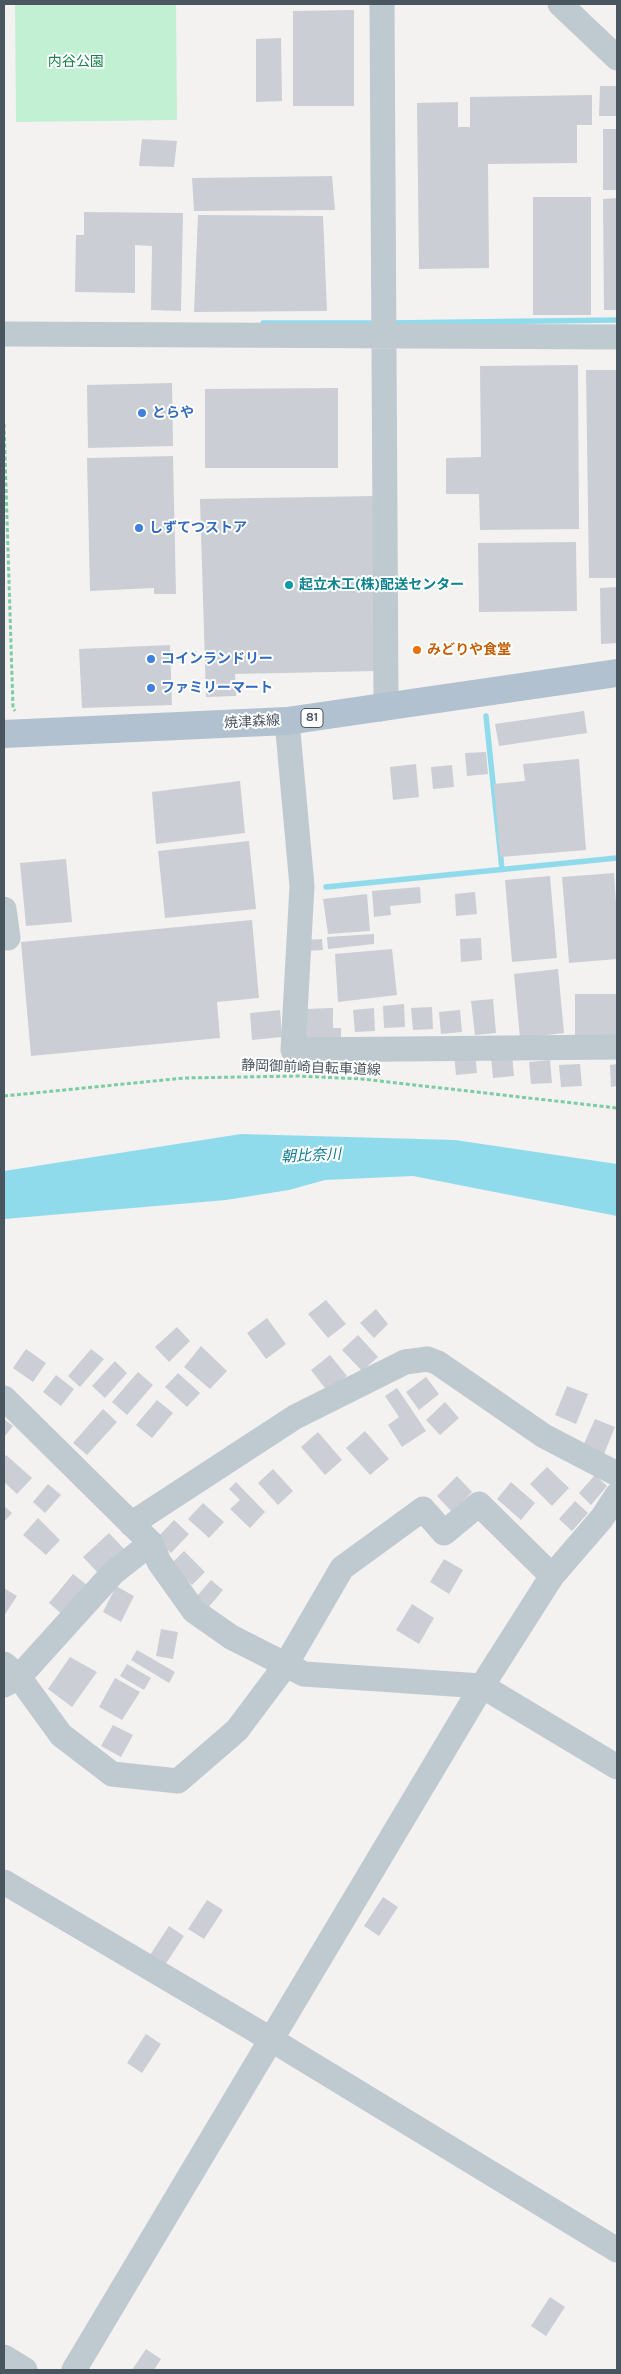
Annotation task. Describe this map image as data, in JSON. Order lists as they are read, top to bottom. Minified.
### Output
{"streets":{"main road":["81","焼津森線"],"path":["静岡御前崎自転車道線"]},"water":["朝比奈川"],"parks":["内谷公園"],"places":["とらや","しずてつストア","起立木工(株)配送センター","みどりや食堂","コインランドリー","ファミリーマート"]}
